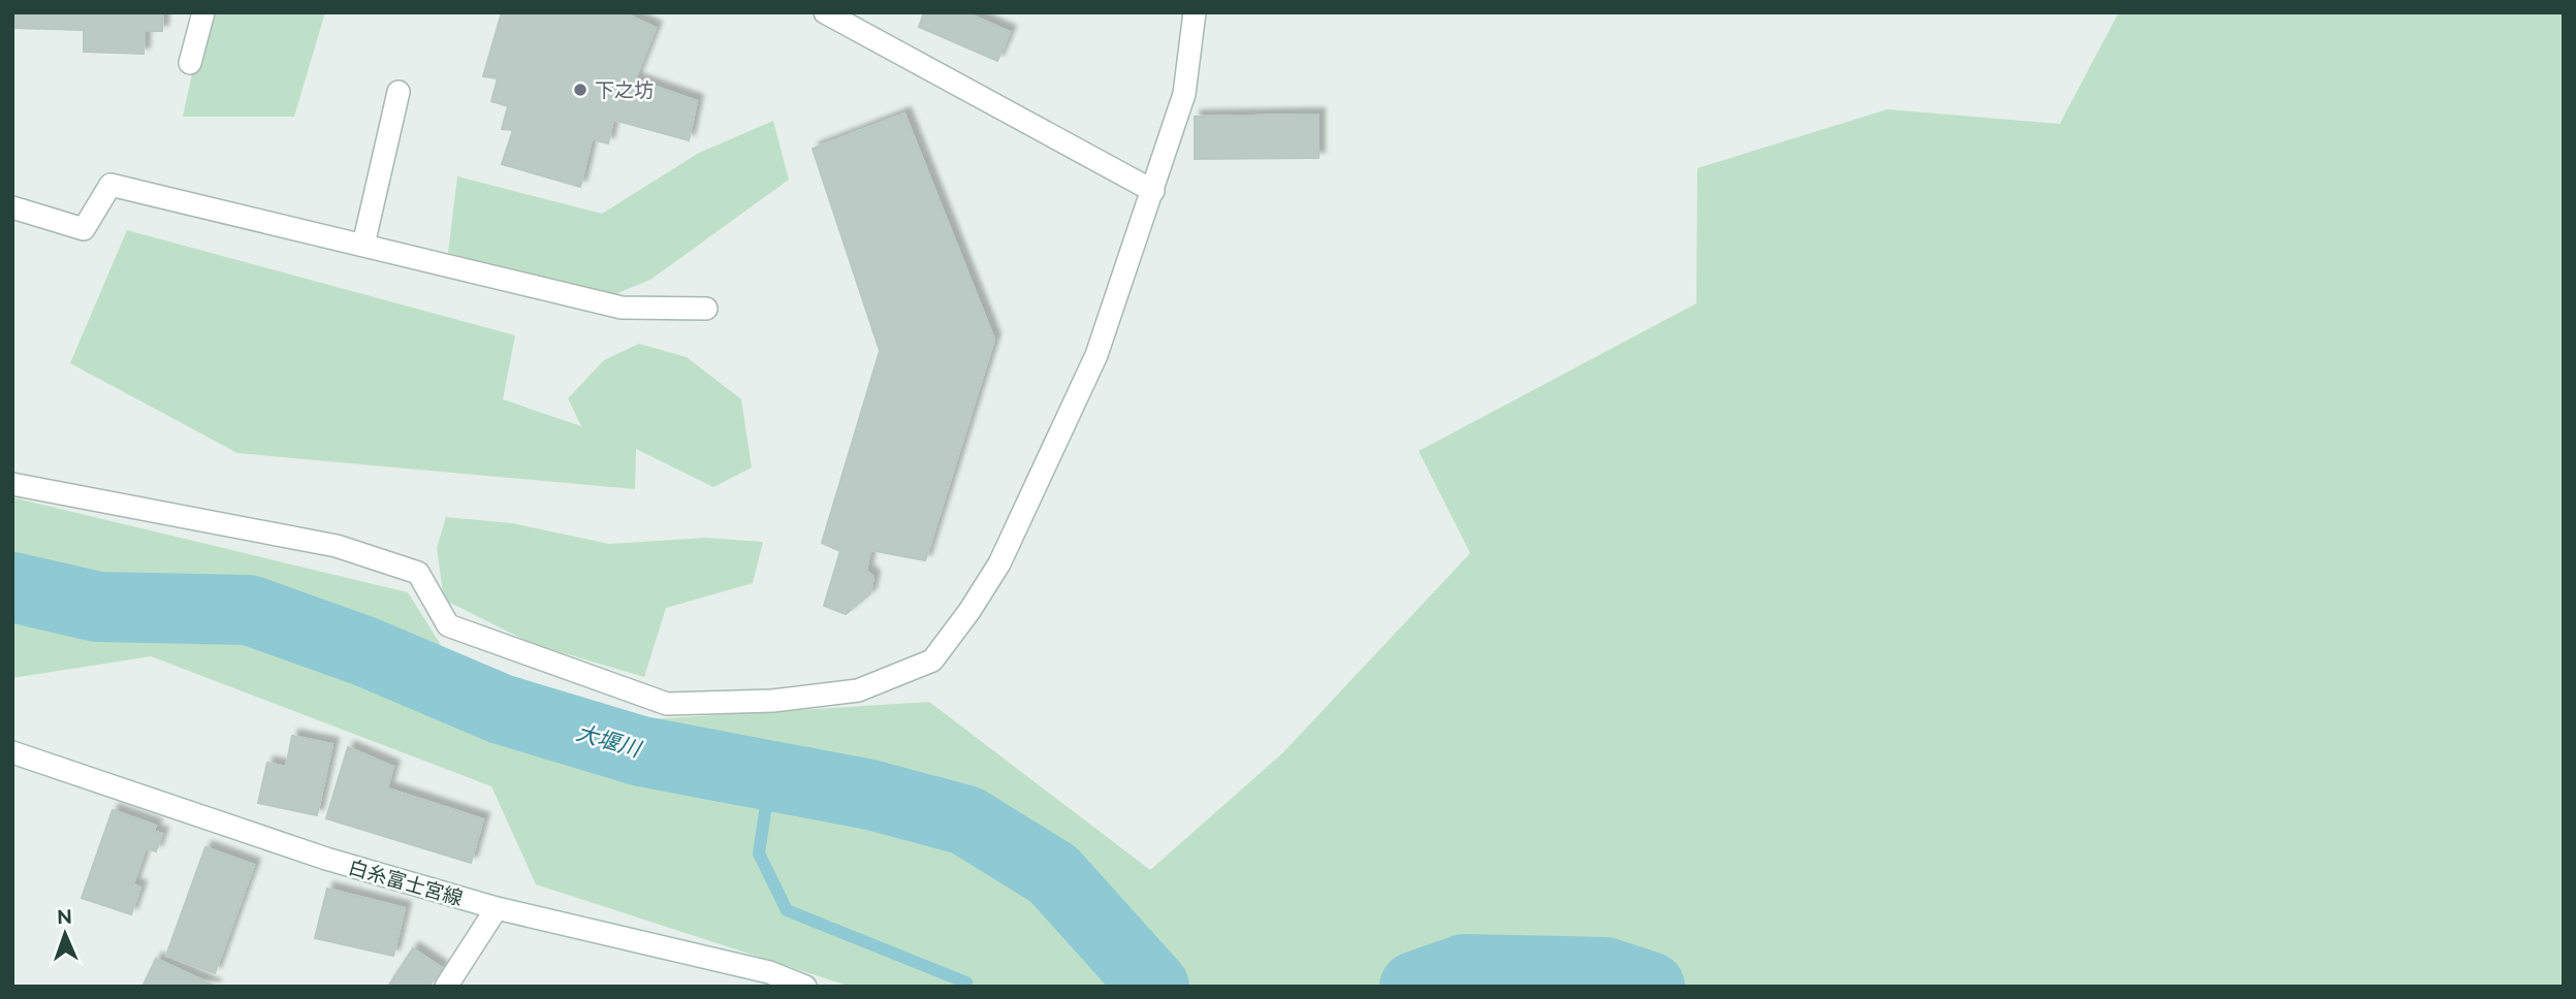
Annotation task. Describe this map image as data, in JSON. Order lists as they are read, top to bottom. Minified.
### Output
{"streets":{"street":["白糸富士宮線"]},"water":["大堰川"],"places":["下之坊"],"north":"top"}
